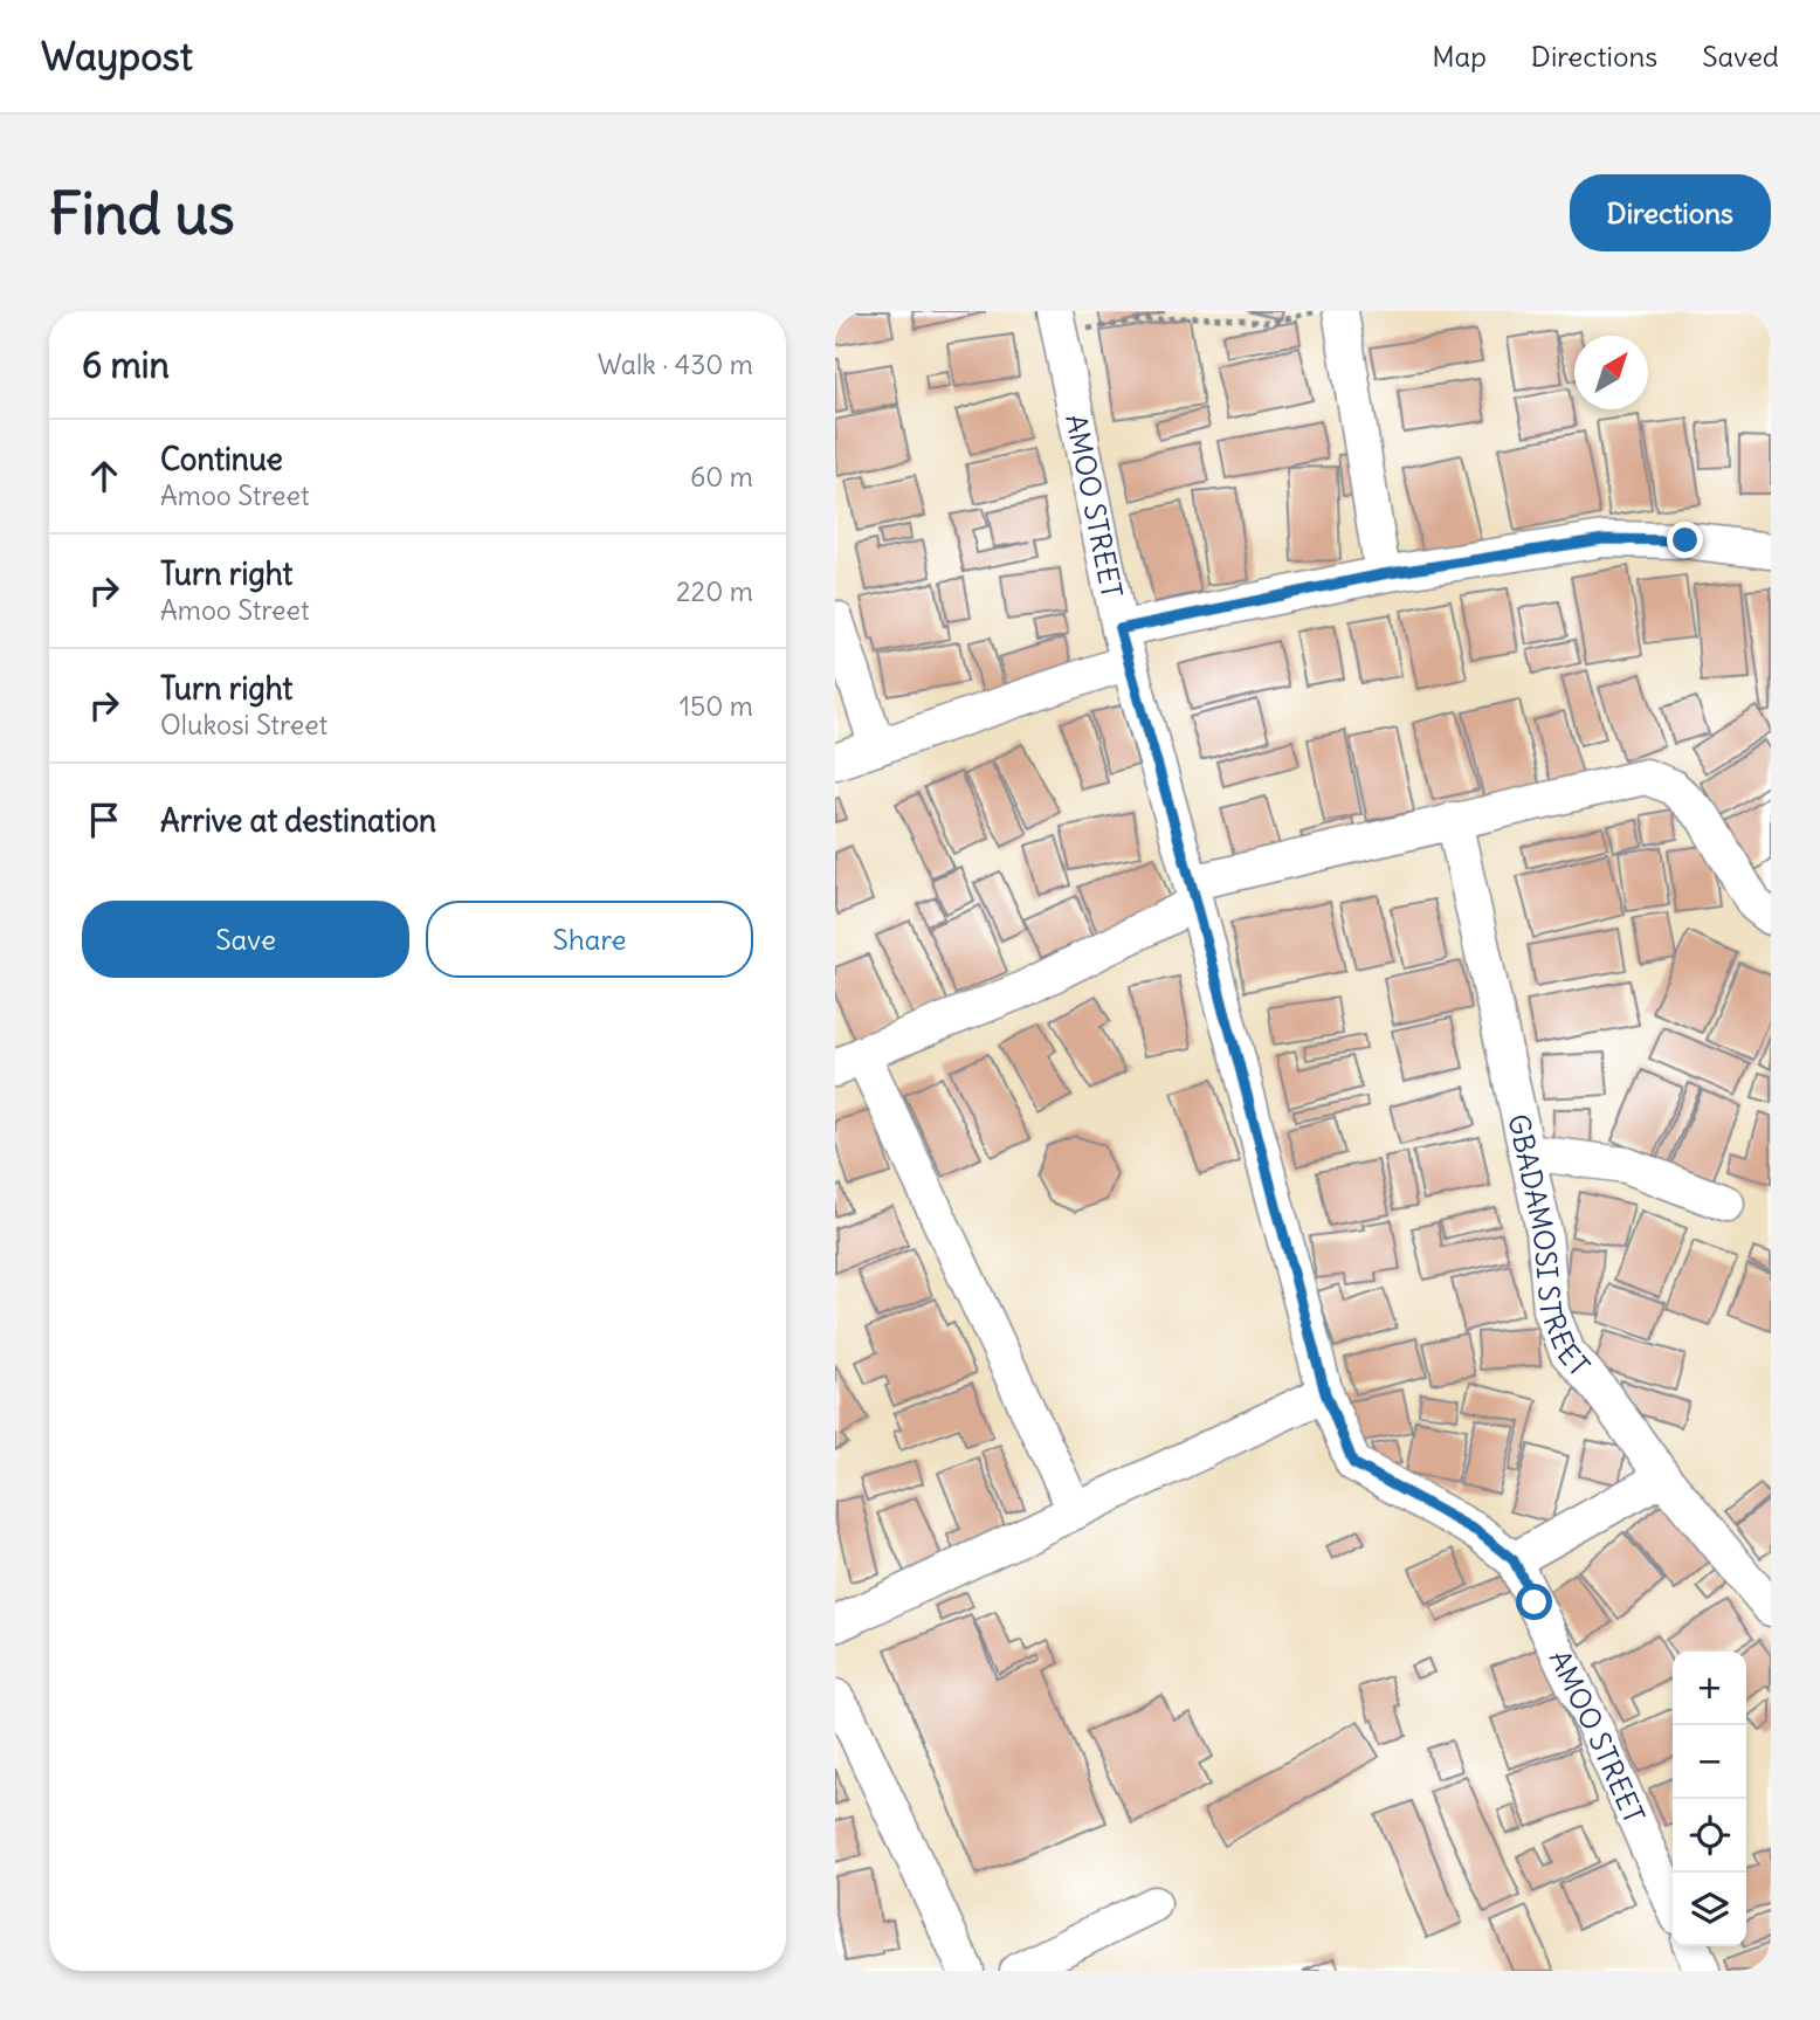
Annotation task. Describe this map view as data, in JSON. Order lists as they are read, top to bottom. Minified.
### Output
{"streets":{"street":["AMOO STREET","GBADAMOSI STREET"]},"north":"top right","page":{"header":"Waypost","nav":["Map","Directions","Saved"],"buttons":["Directions",["Save","Share"]],"title":"Find us","heading":["6 min","Walk · 430 m"],"list":[["Continue","Amoo Street","60 m"],["Turn right","Amoo Street","220 m"],["Turn right","Olukosi Street","150 m"],"Arrive at destination"],"map_buttons":["+","−"]}}
